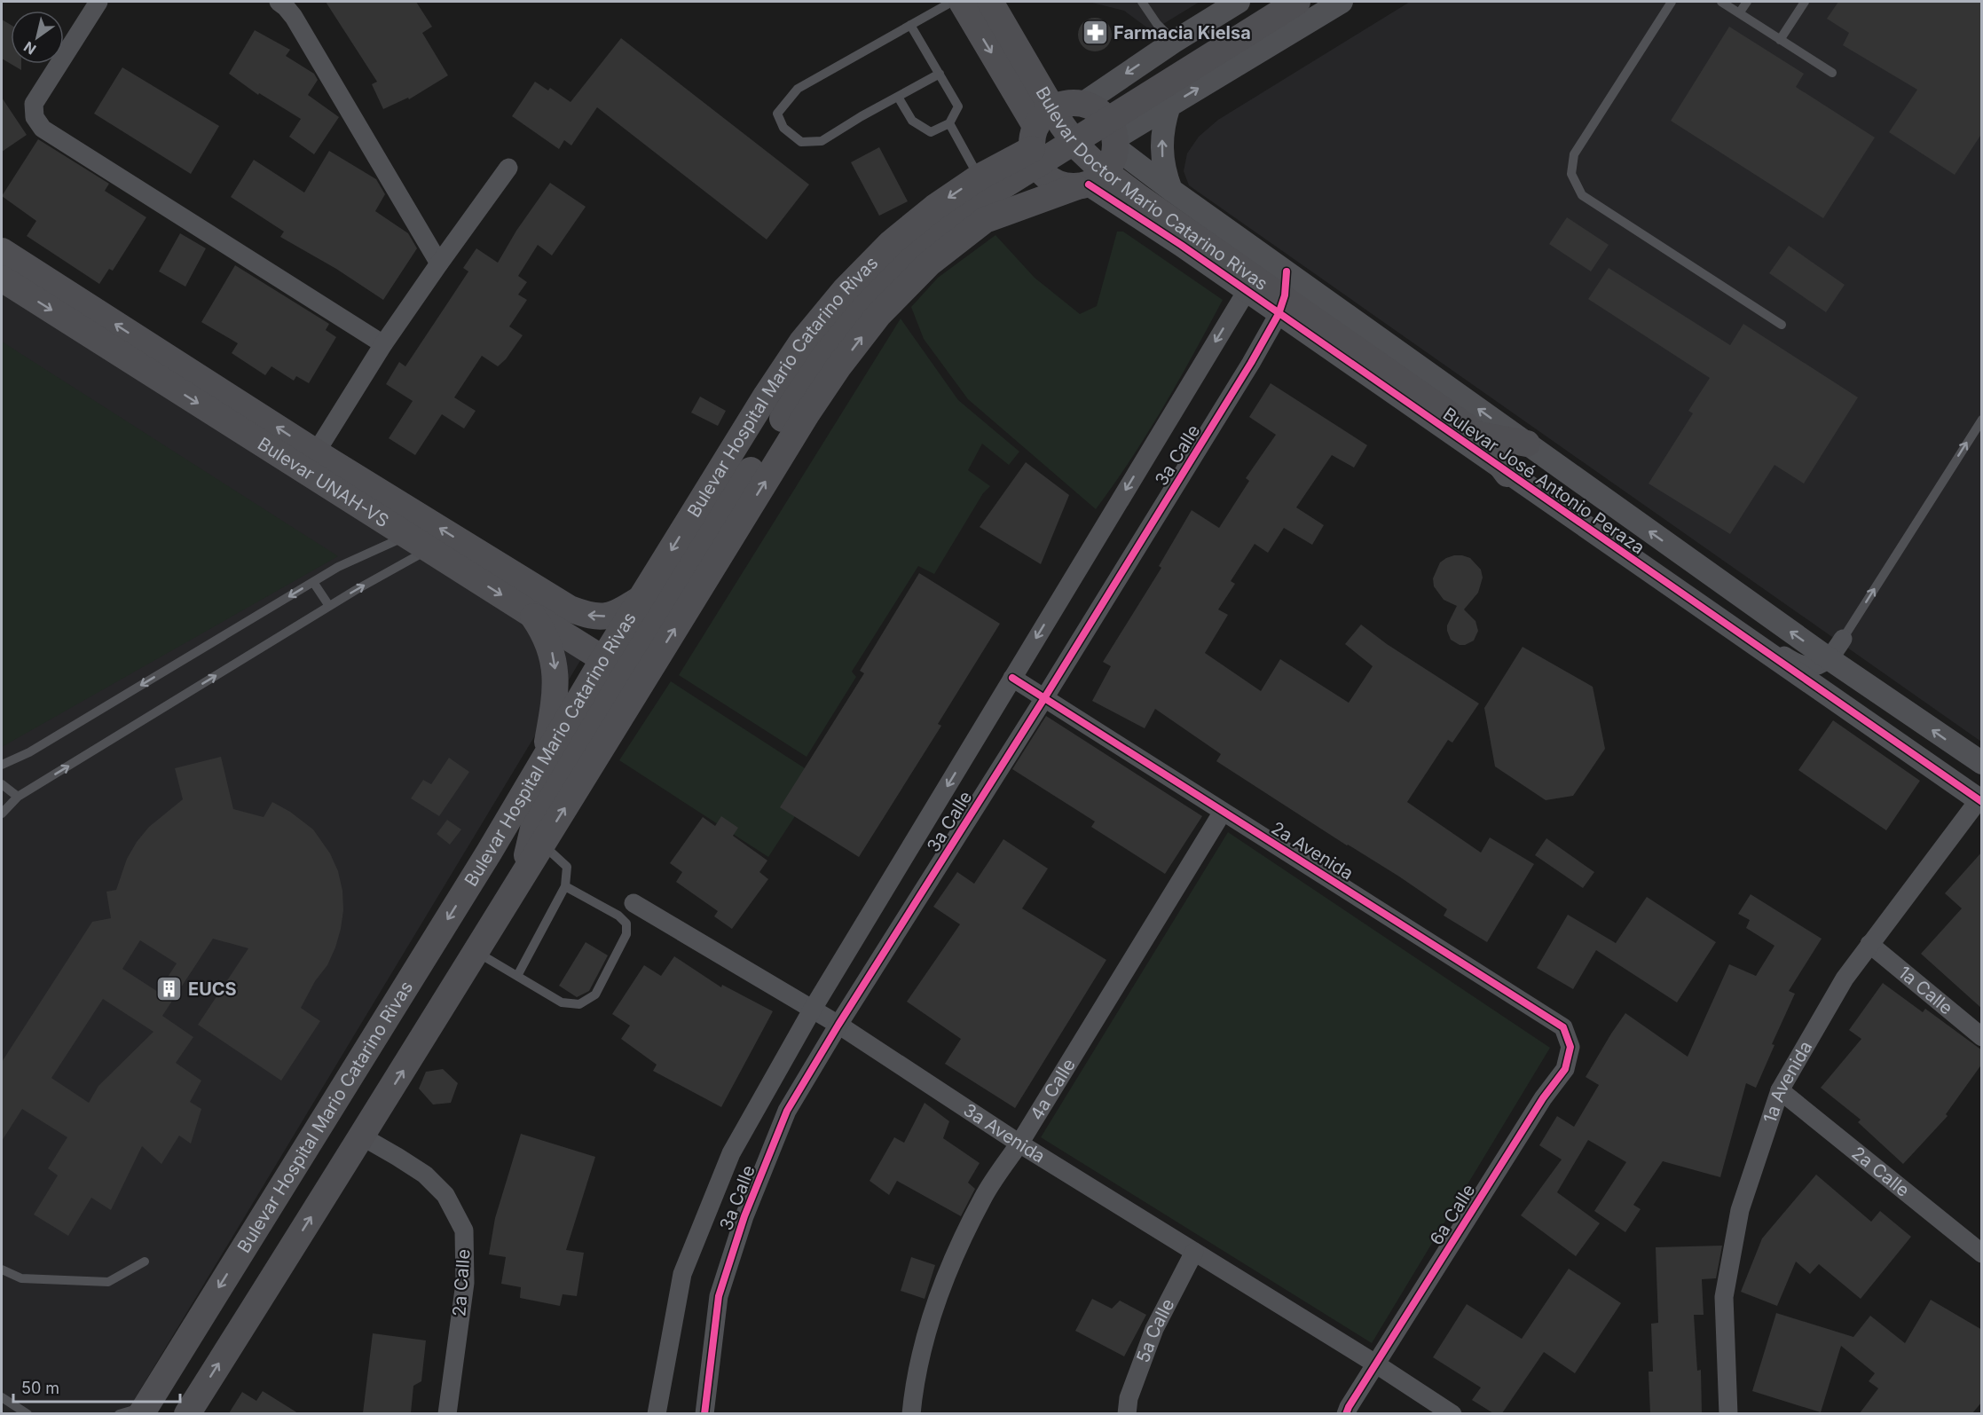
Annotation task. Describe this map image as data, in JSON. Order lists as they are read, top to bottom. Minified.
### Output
{"streets":{"main road":["Bulevar Doctor Mario Catarino Rivas","Bulevar Hospital Mario Catarino Rivas","Bulevar UNAH-VS"],"street":["3a Calle","Bulevar José Antonio Peraza","2a Avenida","1a Calle","1a Avenida","4a Calle","3a Avenida","2a Calle","6a Calle","5a Calle"]},"crossings":[["Bulevar Hospital Mario Catarino Rivas","Bulevar José Antonio Peraza"],["Bulevar Hospital Mario Catarino Rivas","Bulevar UNAH-VS"],["Bulevar Hospital Mario Catarino Rivas","2a Calle"],["3a Calle","Bulevar José Antonio Peraza"],["3a Calle","2a Avenida"],["3a Calle","3a Avenida"],["Bulevar José Antonio Peraza","1a Avenida"],["2a Avenida","4a Calle"],["2a Avenida","6a Calle"],["1a Calle","1a Avenida"],["1a Avenida","2a Calle"],["4a Calle","3a Avenida"],["3a Avenida","6a Calle"],["3a Avenida","5a Calle"]],"places":{"pharmacy":["Farmacia Kielsa"],"building":["EUCS"]},"scale_bar":"50 m","north":"bottom left"}
